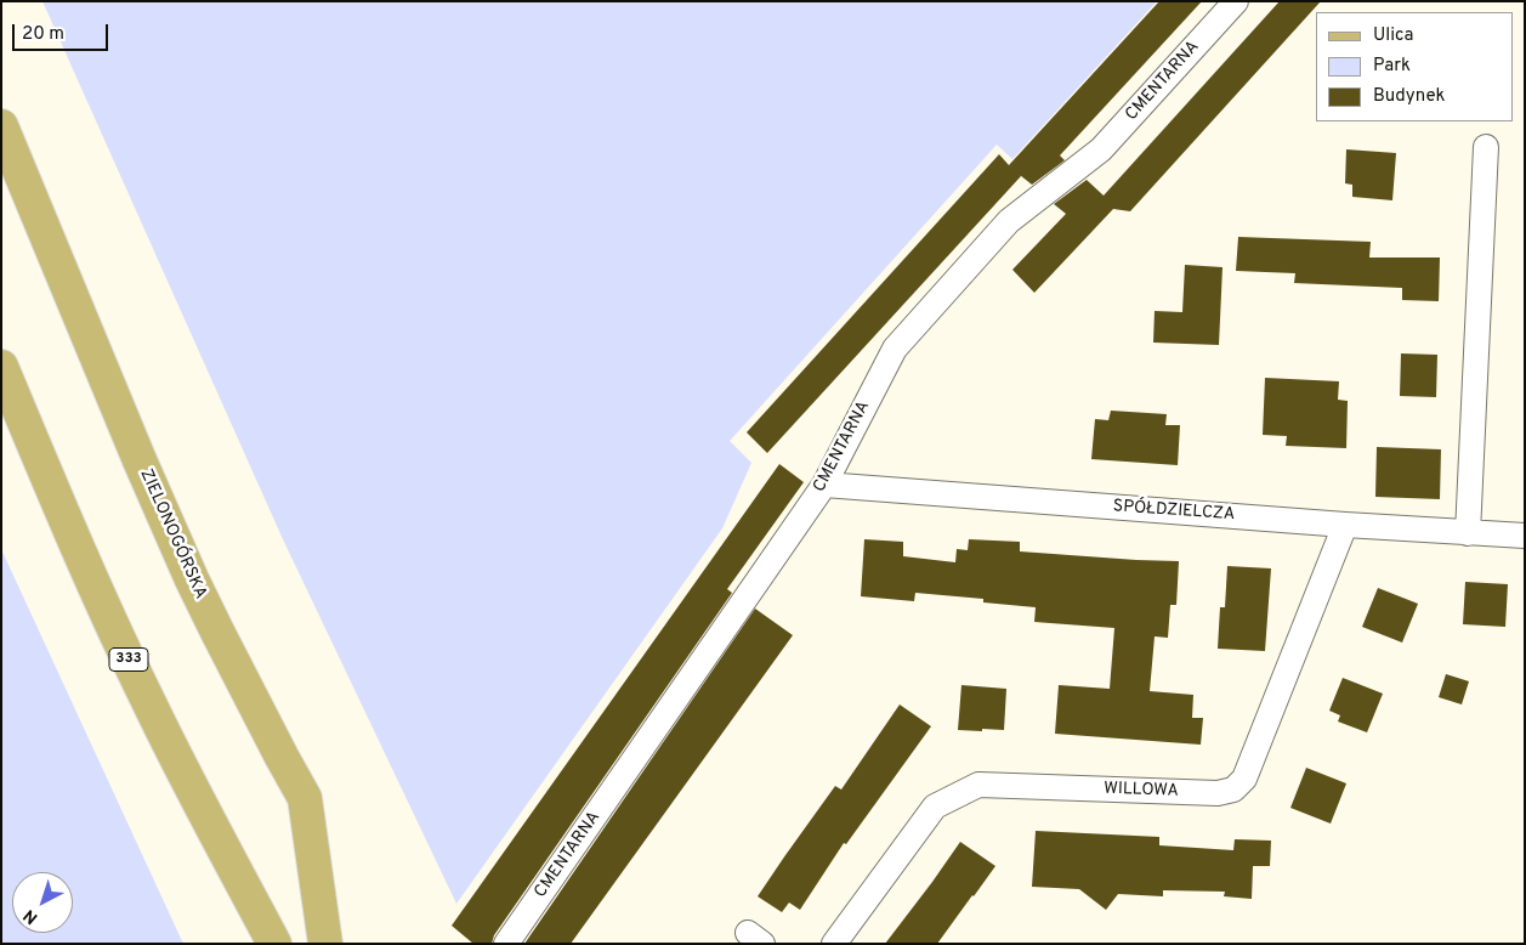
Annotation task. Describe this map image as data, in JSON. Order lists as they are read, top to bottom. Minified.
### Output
{"streets":{"main road":["ZIELONOGÓRSKA","333"],"street":["CMENTARNA","SPÓŁDZIELCZA","WILLOWA"]},"crossings":[["CMENTARNA","SPÓŁDZIELCZA"],["SPÓŁDZIELCZA","WILLOWA"]],"legend":["Ulica","Park","Budynek"],"scale_bar":"20 m","north":"bottom left"}
